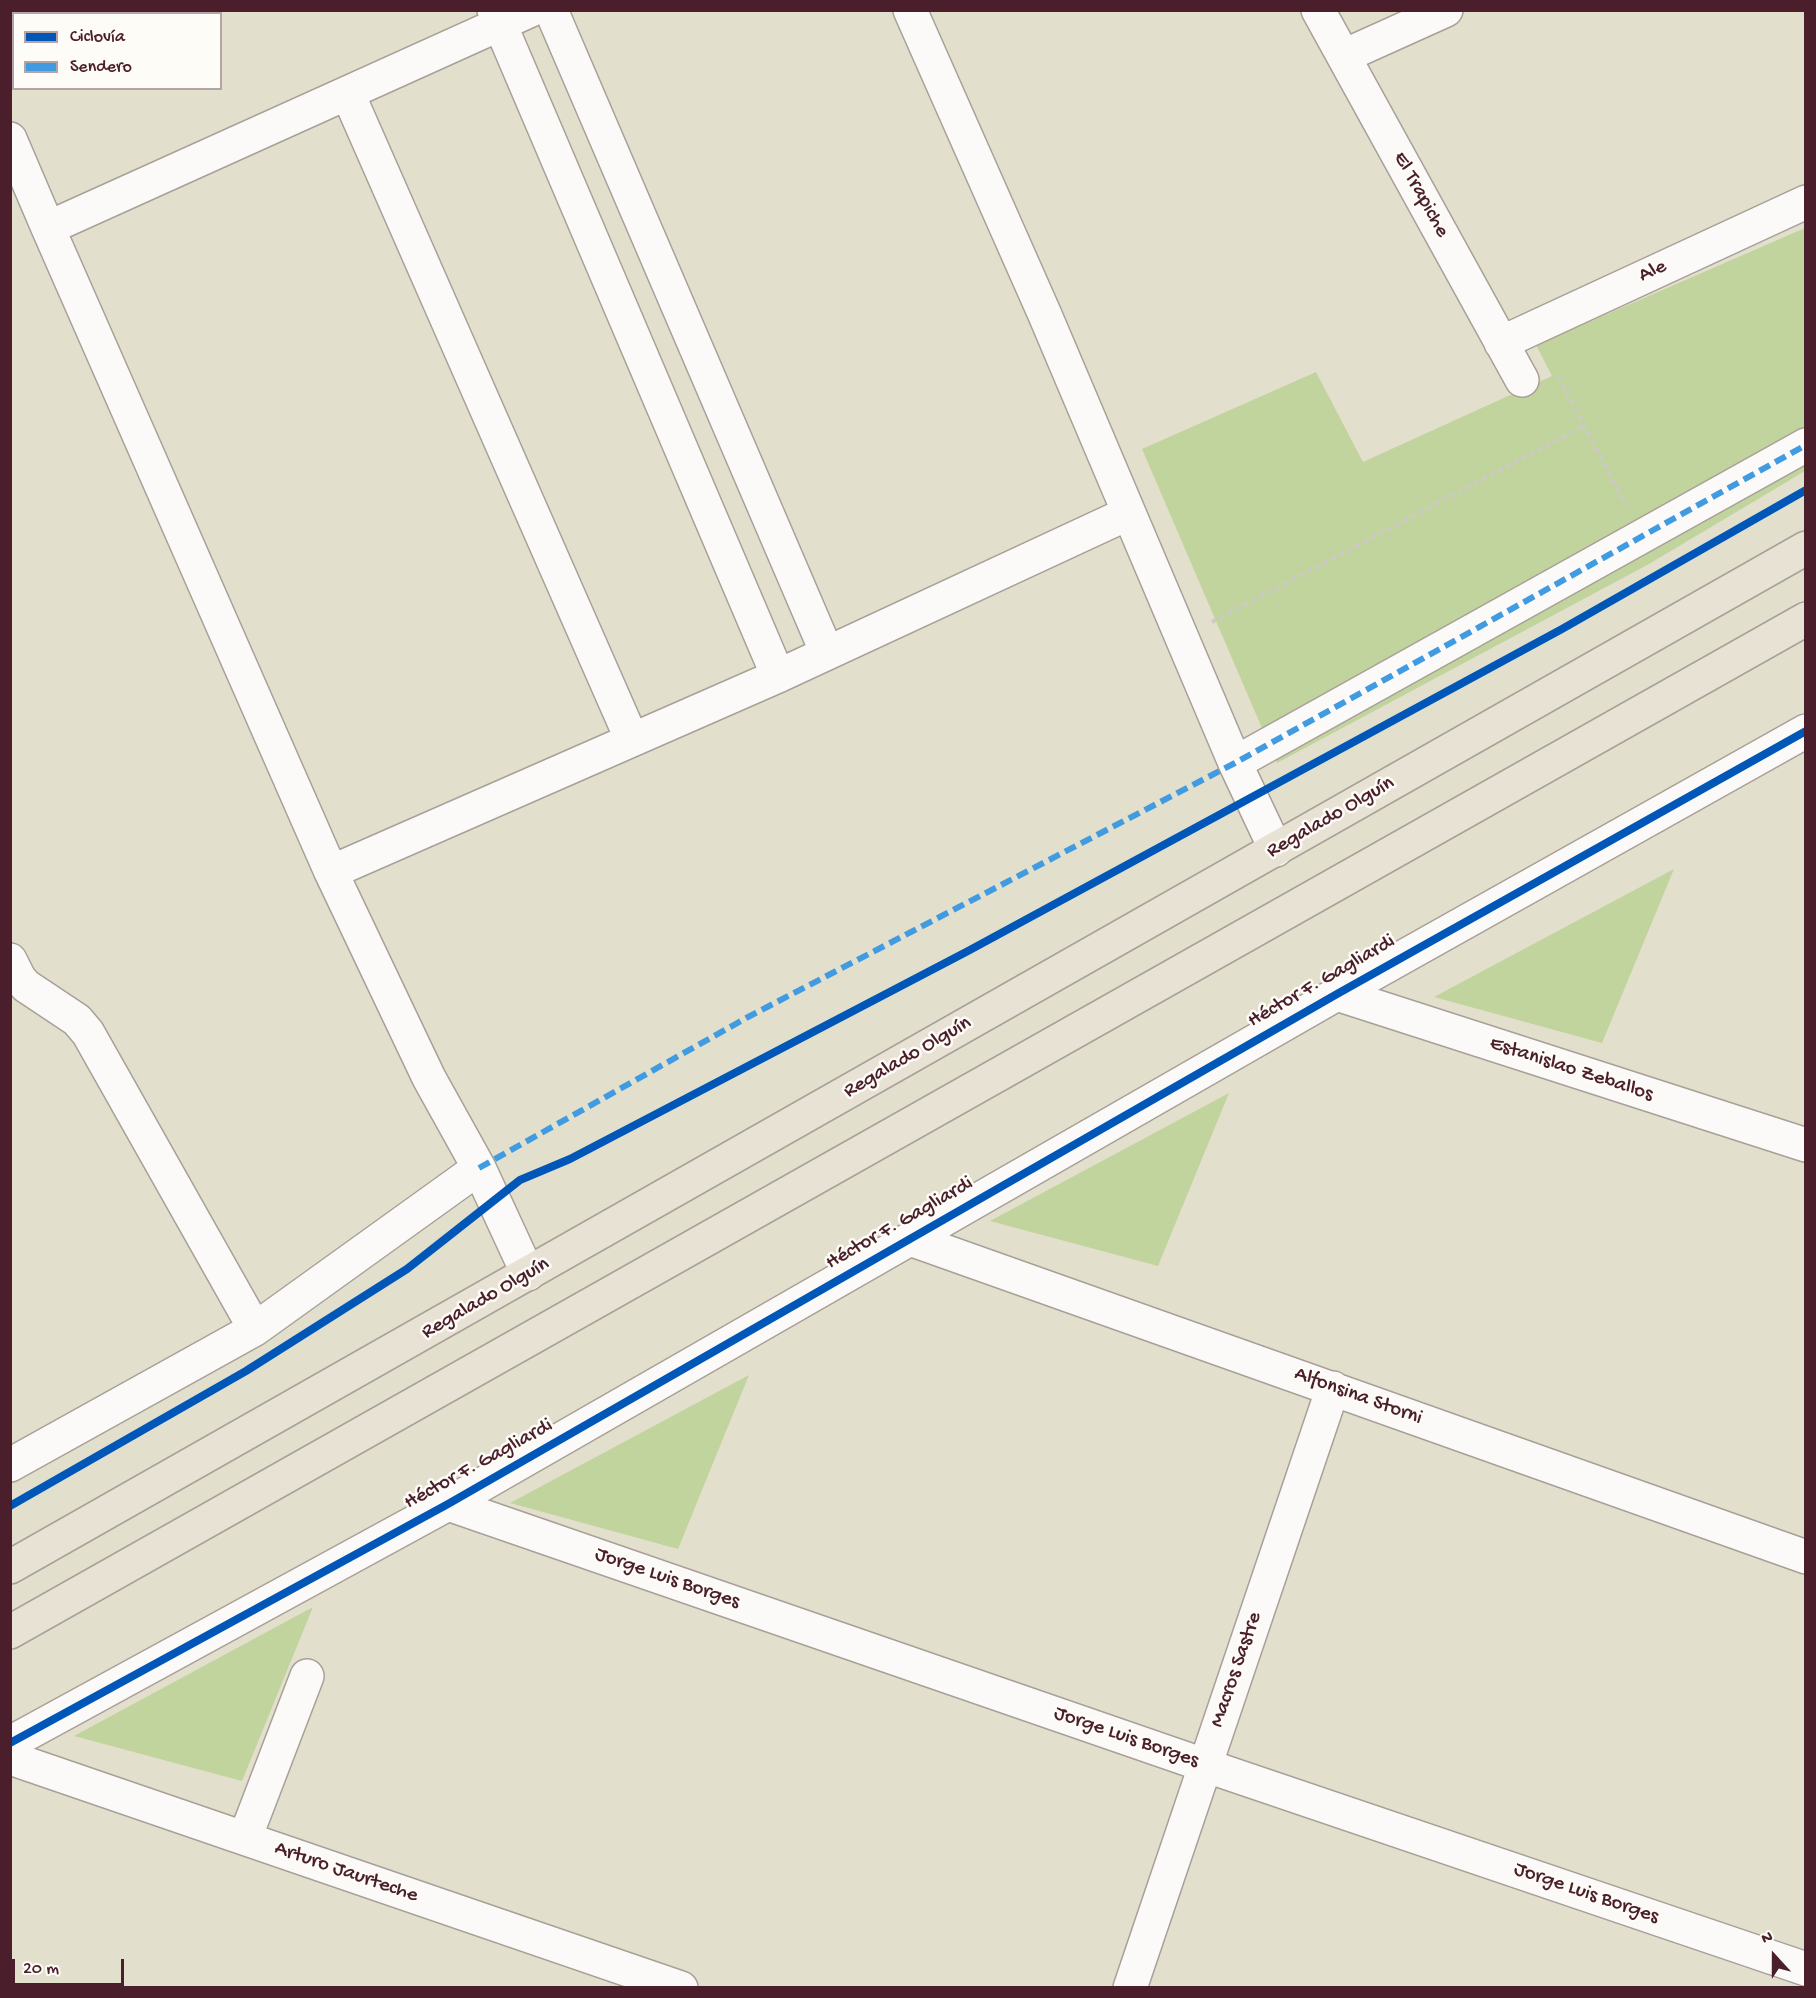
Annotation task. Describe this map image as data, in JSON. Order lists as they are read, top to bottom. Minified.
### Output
{"streets":{"main road":["Regalado Olguín"],"street":["El Trapiche","Ale","Héctor F. Gagliardi","Estanislao Zeballos","Alfonsina Storni","Jorge Luis Borges","Macros Sastre","Arturo Jaurteche"]},"crossings":[["El Trapiche","Ale"],["Héctor F. Gagliardi","Estanislao Zeballos"],["Héctor F. Gagliardi","Alfonsina Storni"],["Héctor F. Gagliardi","Jorge Luis Borges"],["Alfonsina Storni","Macros Sastre"],["Jorge Luis Borges","Macros Sastre"]],"legend":["Ciclovía","Sendero"],"scale_bar":"20 m","north":"top"}
